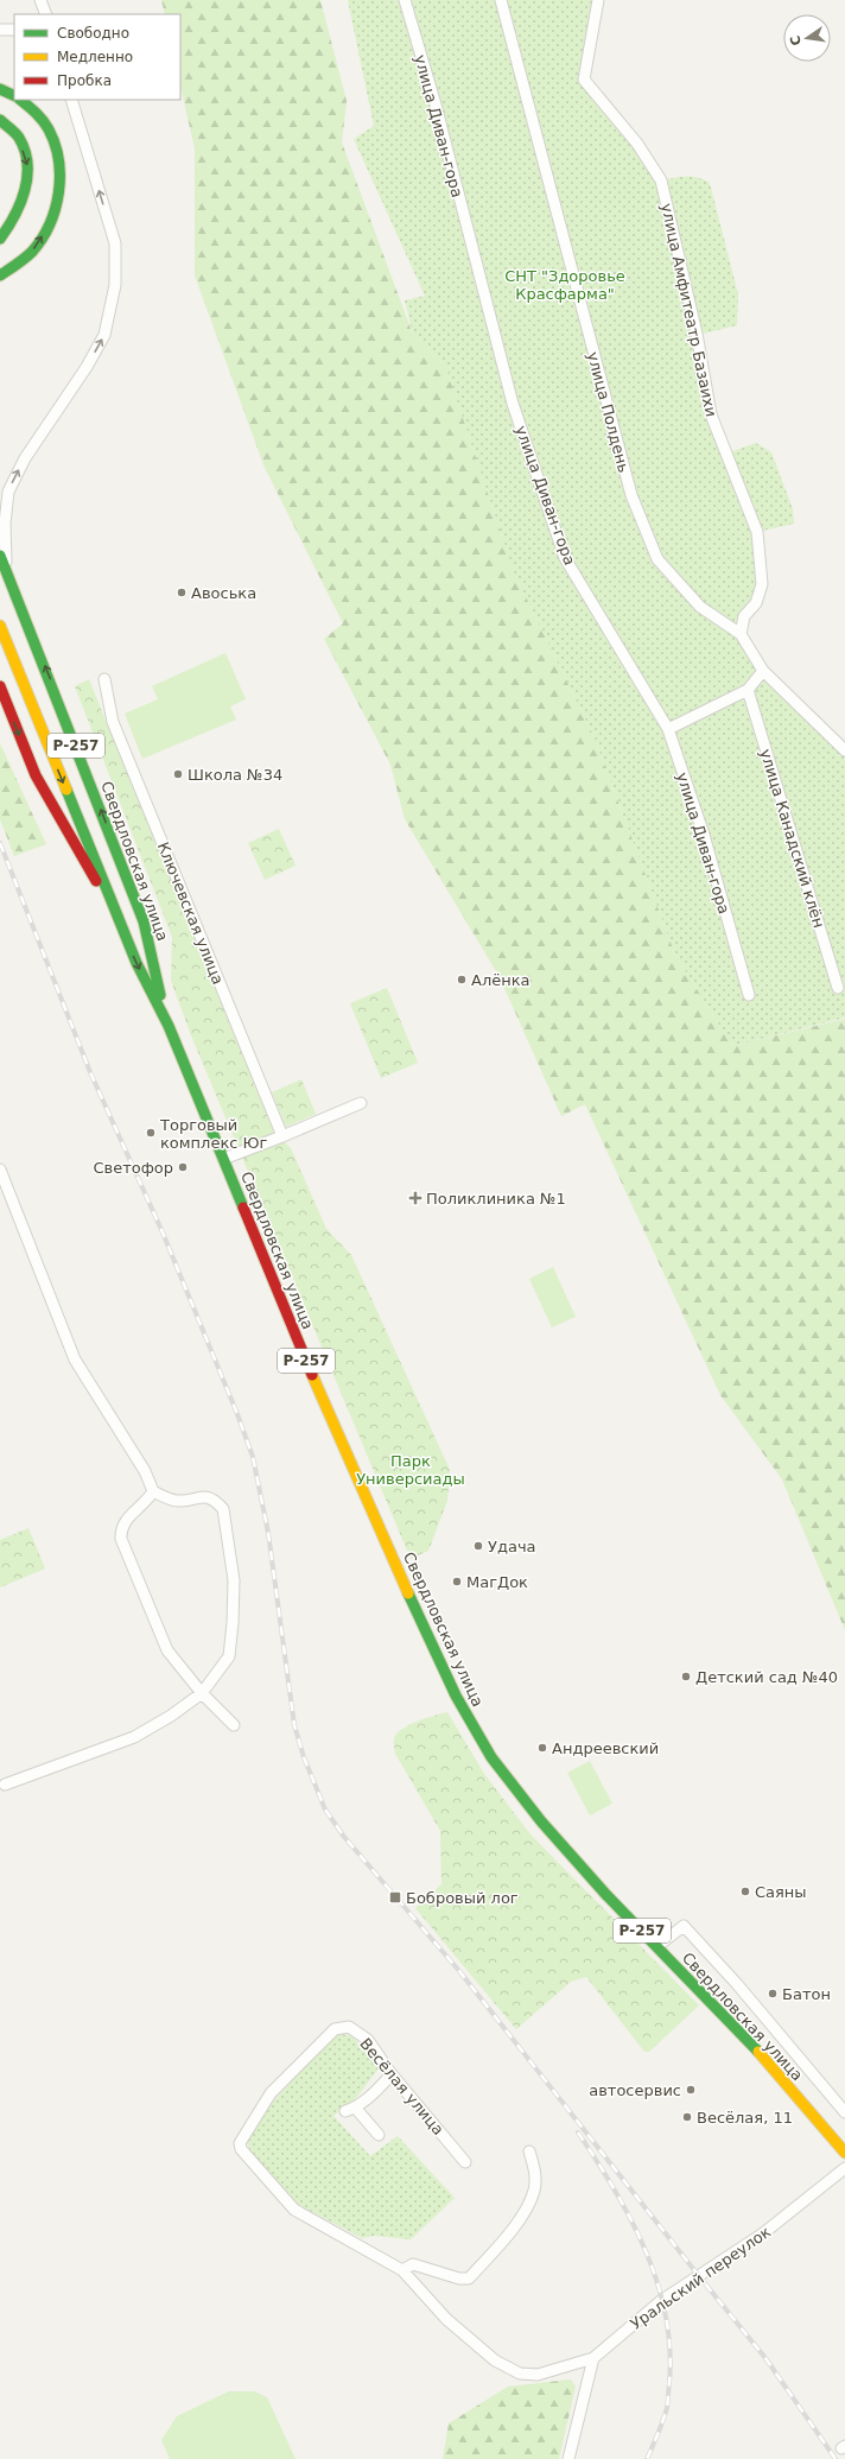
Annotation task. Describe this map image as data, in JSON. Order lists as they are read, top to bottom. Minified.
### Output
{"streets":{"main road":["Р-257","Свердловская улица"],"street":["улица Диван-гора","улица Амфитеатр Базаихи","улица Полдень","улица Канадский клён","Ключевская улица","Весёлая улица","Уральский переулок"]},"crossings":[["улица Амфитеатр Базаихи","улица Полдень"],["Весёлая улица","Уральский переулок"]],"parks":["СНТ \"Здоровье Красфарма\"","Парк Универсиады"],"places":{"other":["Авоська","Школа №34","Алёнка","Торговый комплекс Юг","Светофор","Удача","МагДок","Детский сад №40","Андреевский","Саяны","Батон","автосервис","Весёлая, 11"],"health":["Поликлиника №1"],"transit":["Бобровый лог"]},"legend":["Свободно","Медленно","Пробка"],"north":"left"}
